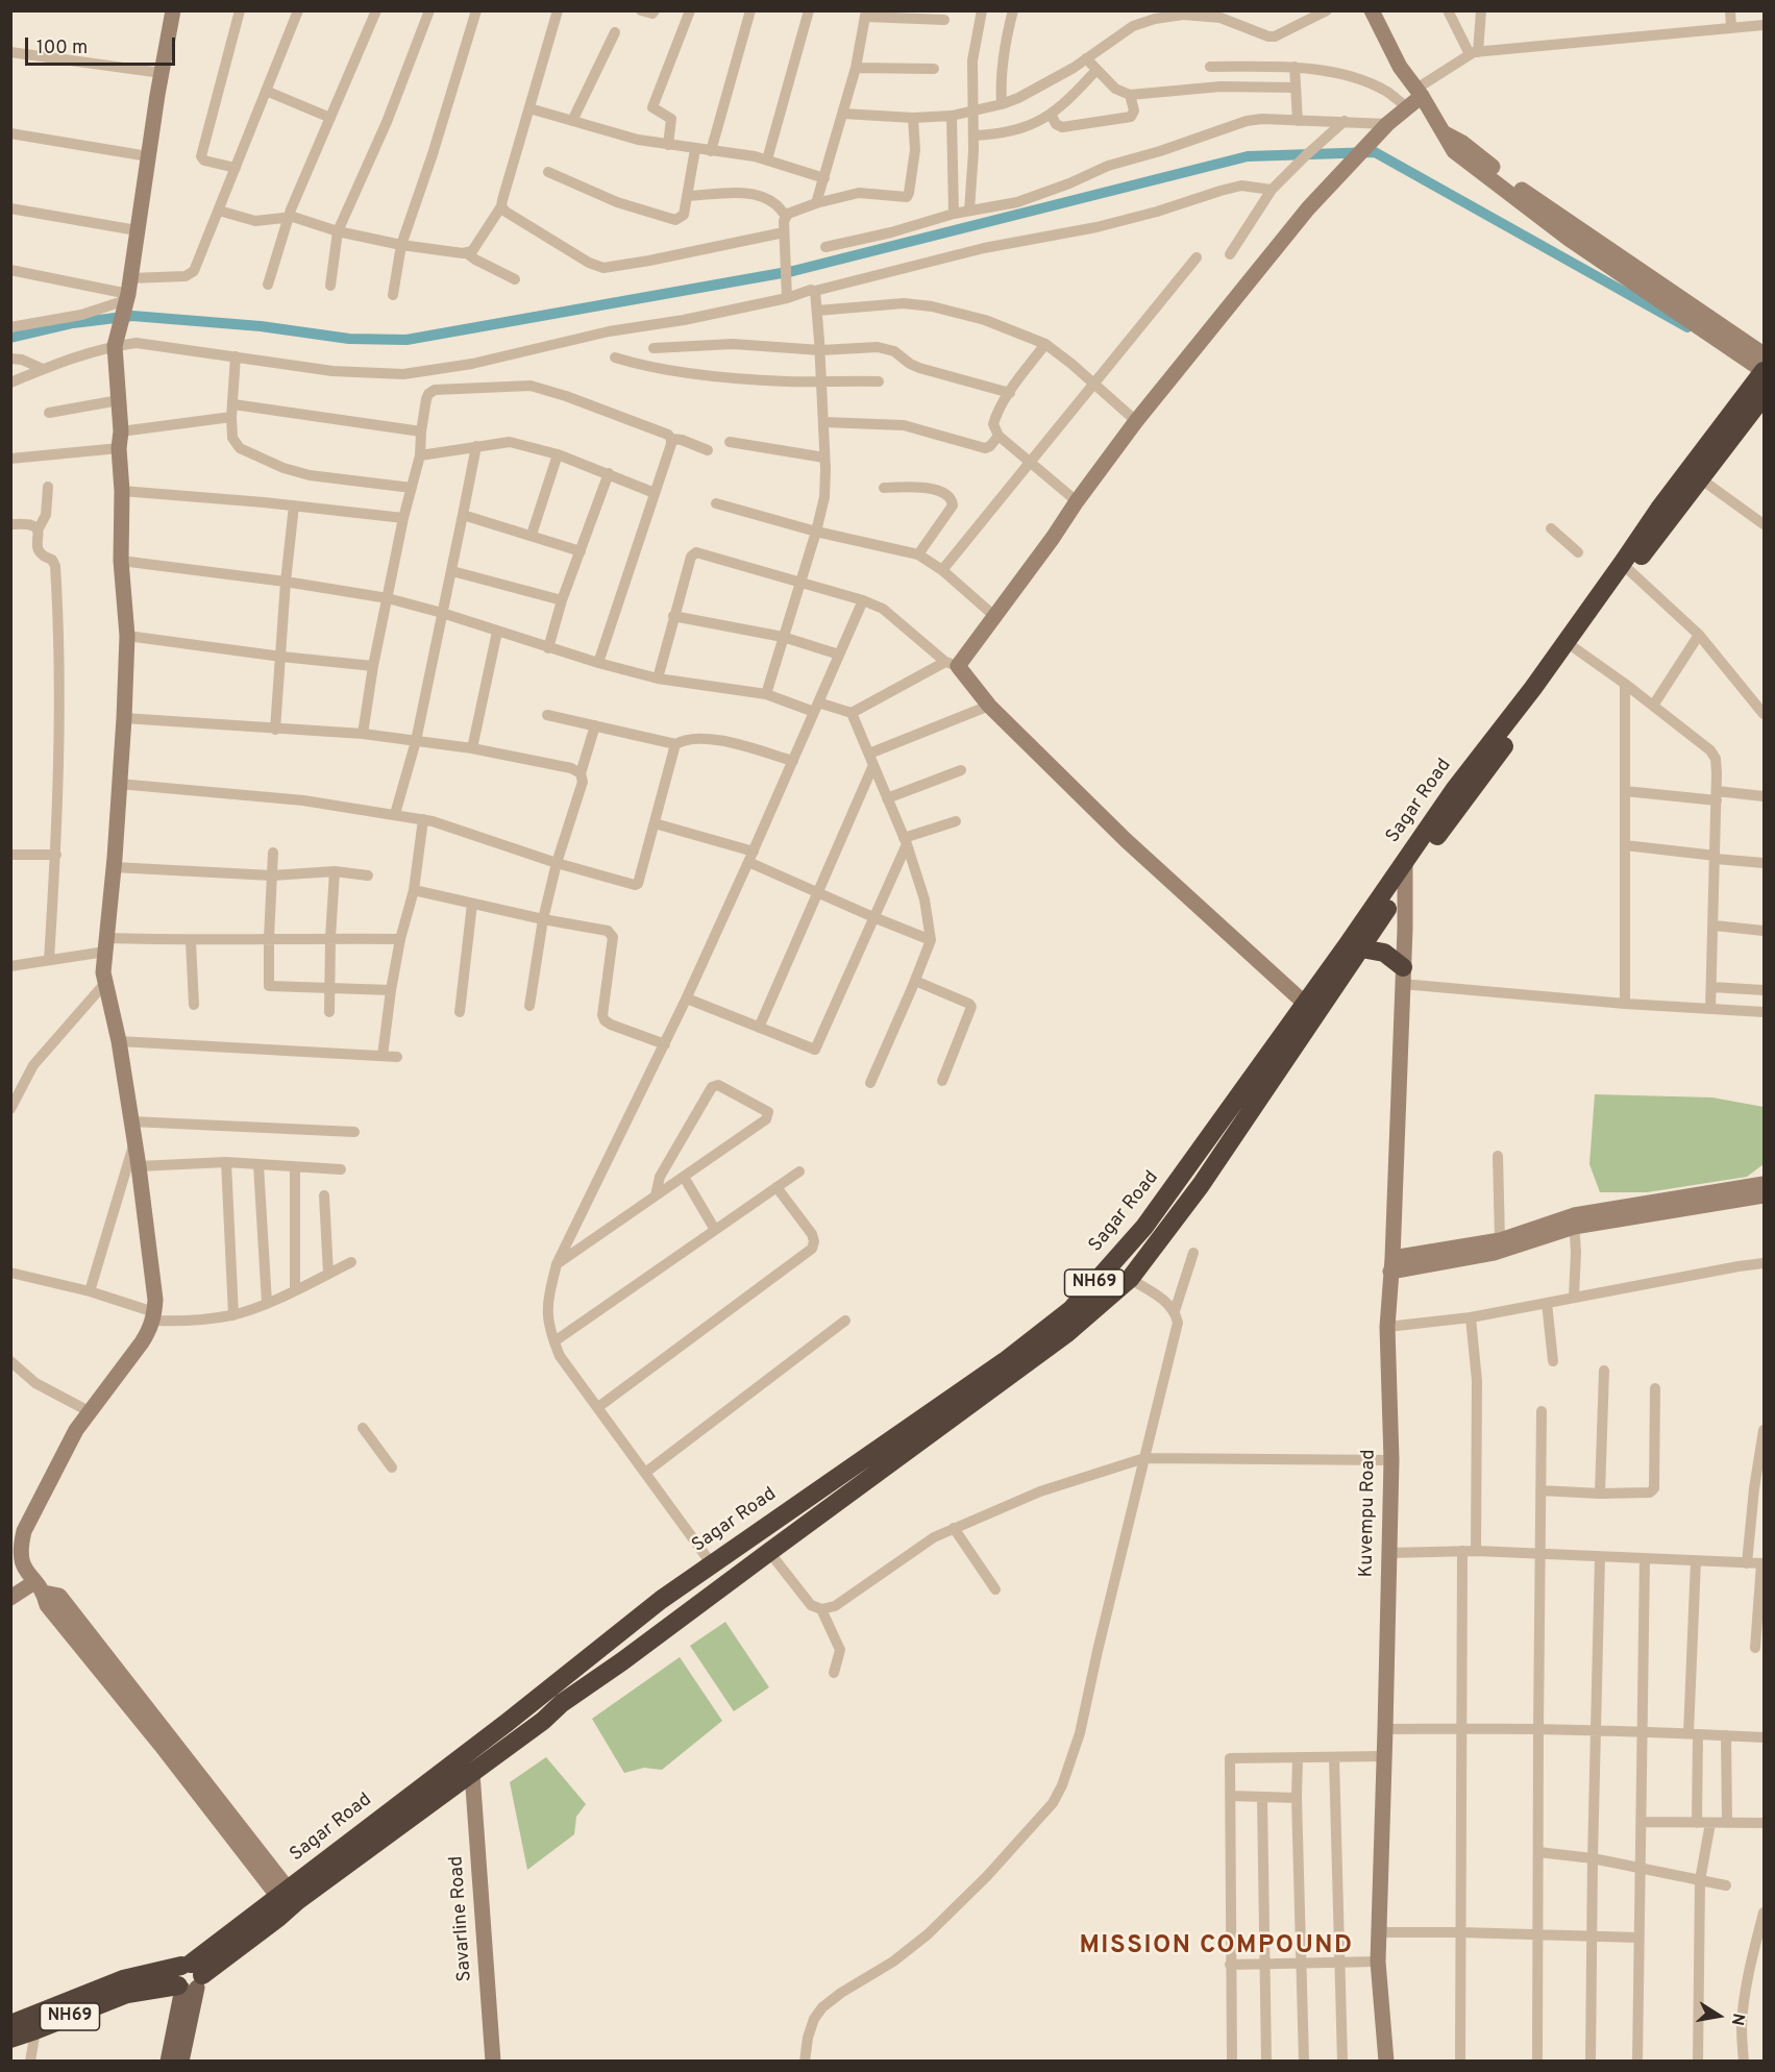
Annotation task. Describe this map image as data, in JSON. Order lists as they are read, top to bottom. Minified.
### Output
{"streets":{"highway":["Sagar Road","NH69"],"street":["Kuvempu Road","Savarline Road"]},"crossings":[["Sagar Road","NH69"],["Sagar Road","Kuvempu Road"],["Sagar Road","Savarline Road"]],"districts":["MISSION COMPOUND"],"scale_bar":"100 m","north":"right"}
